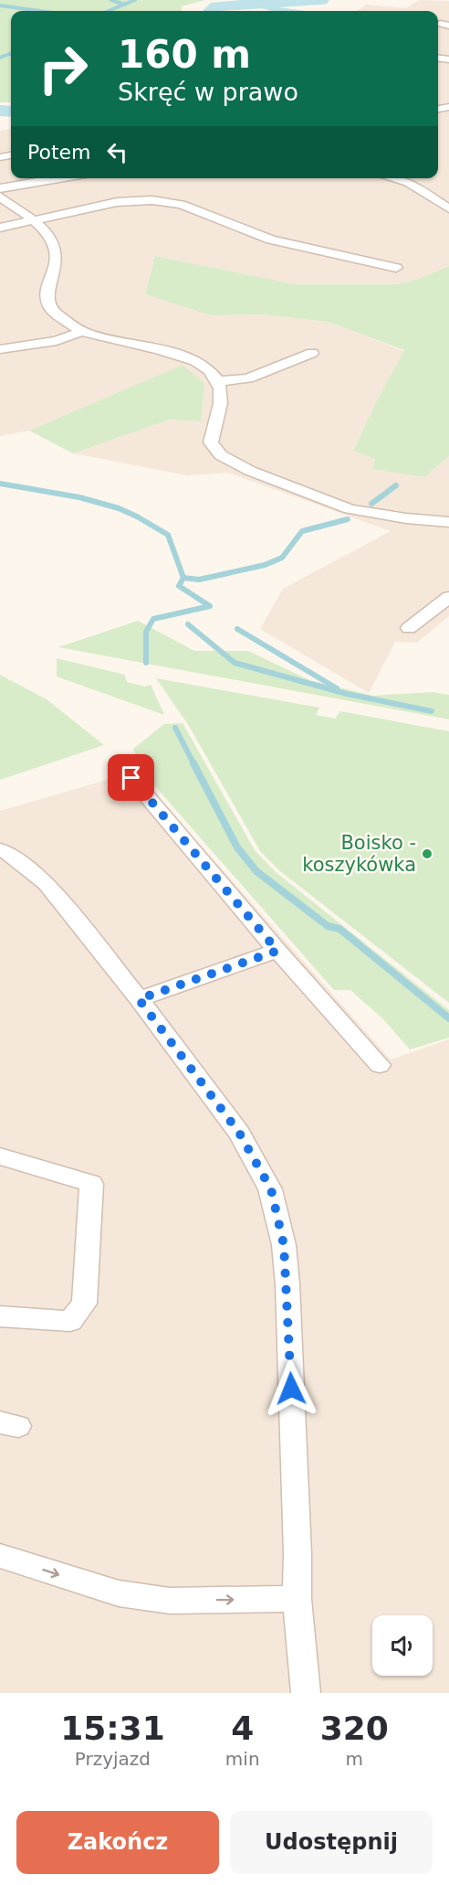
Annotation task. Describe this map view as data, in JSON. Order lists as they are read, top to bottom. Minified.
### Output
{"places":["Boisko - koszykówka"],"page":{"turn":["160 m","Skręć w prawo"],"then":"Potem","eta":["15:31","Przyjazd","4","min","320","m"],"buttons":["Zakończ","Udostępnij"]}}
